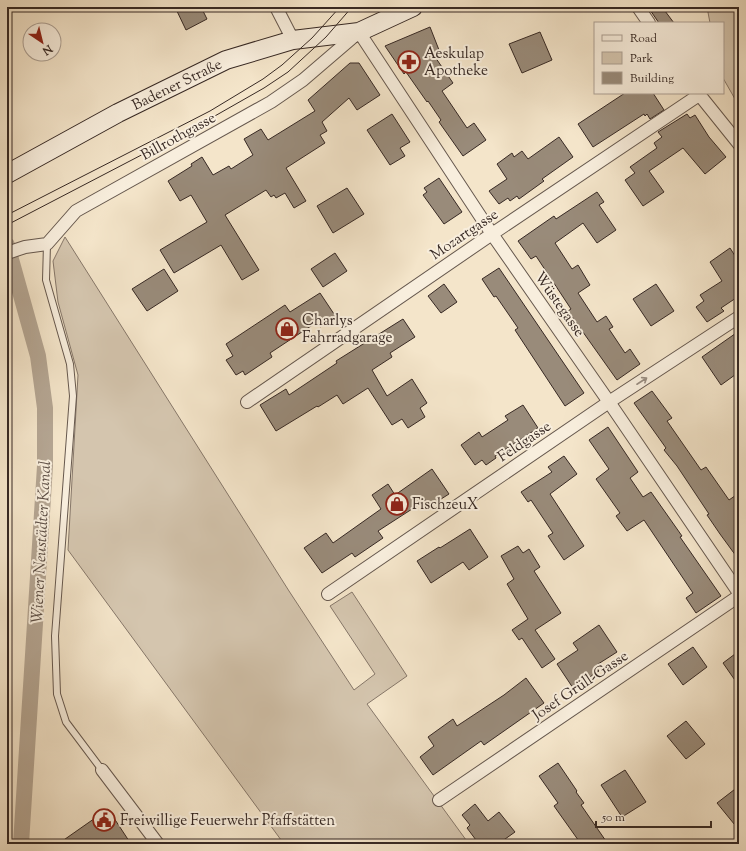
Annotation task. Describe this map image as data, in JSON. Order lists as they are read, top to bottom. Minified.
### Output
{"streets":{"street":["Badener Straße","Billrothgasse","Mozartgasse","Wüstegasse","Feldgasse","Josef Grüll-Gasse"]},"crossings":[["Badener Straße","Billrothgasse"],["Badener Straße","Wüstegasse"],["Billrothgasse","Wüstegasse"],["Mozartgasse","Wüstegasse"],["Wüstegasse","Feldgasse"],["Wüstegasse","Josef Grüll-Gasse"]],"water":["Wiener Neustädter Kanal"],"places":{"pharmacy":["Aeskulap Apotheke"],"shop":["Charlys Fahrradgarage","FischzeuX"],"public building":["Freiwillige Feuerwehr Pfaffstätten"]},"legend":["Road","Park","Building"],"scale_bar":"50 m","north":"bottom right"}
